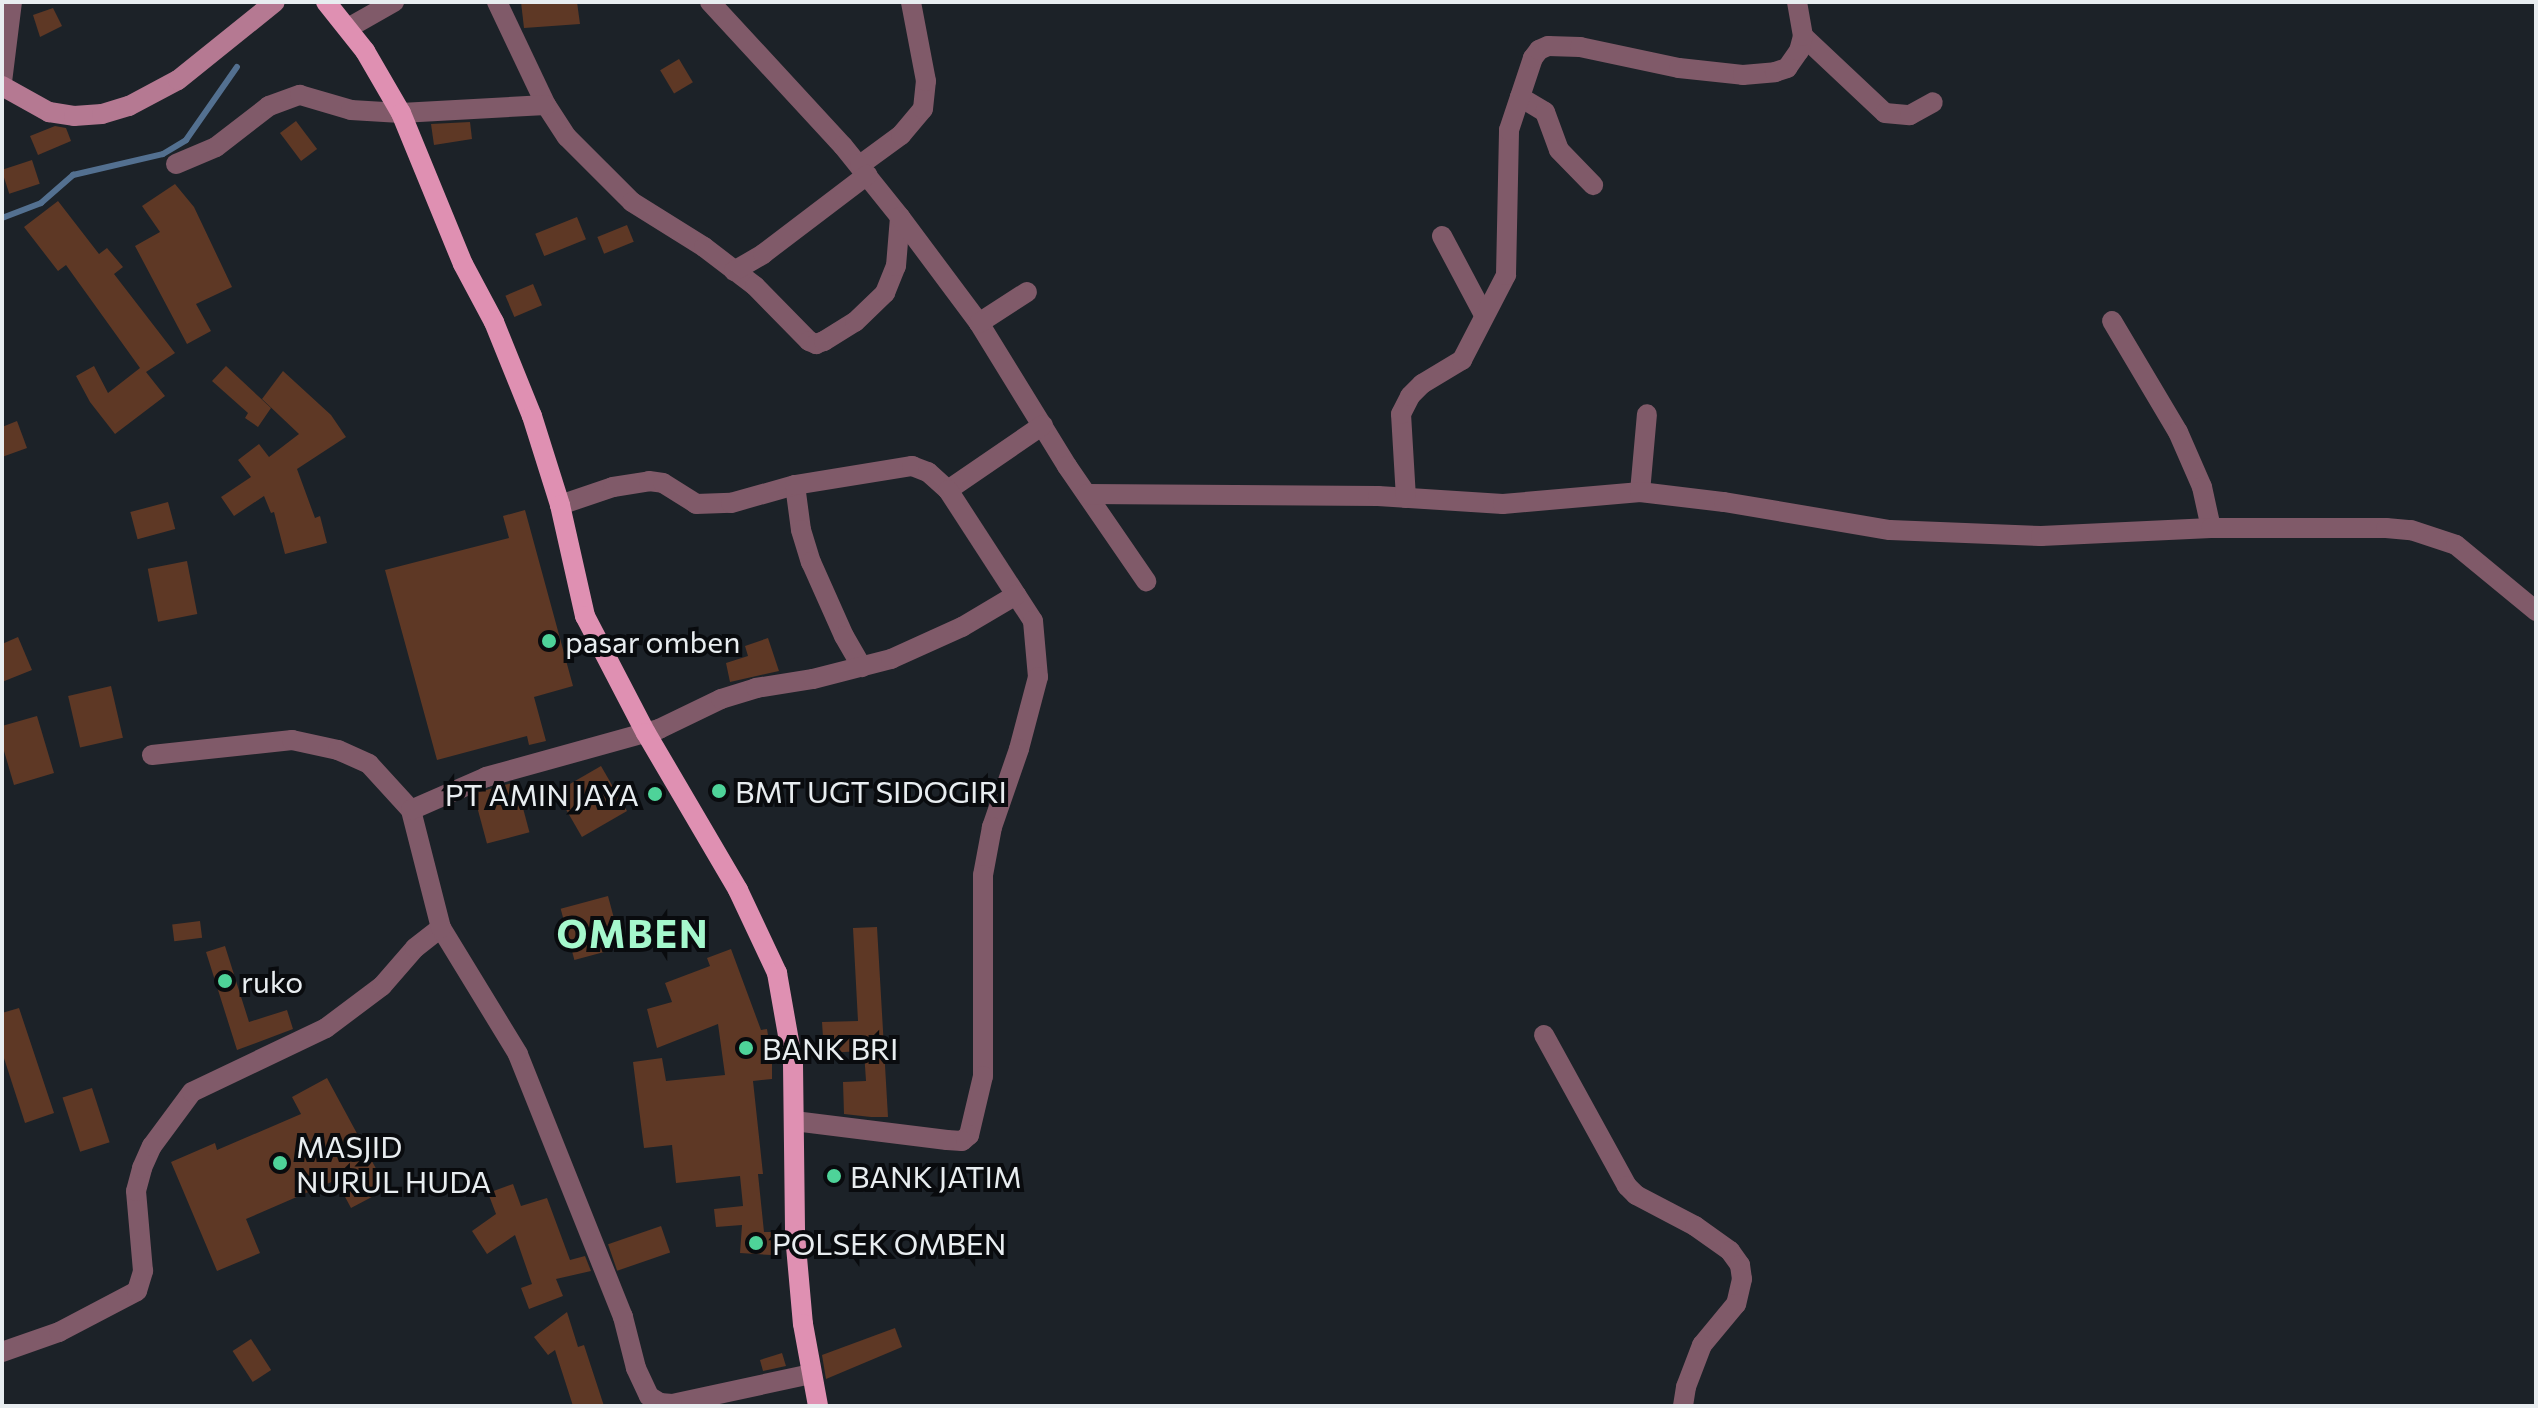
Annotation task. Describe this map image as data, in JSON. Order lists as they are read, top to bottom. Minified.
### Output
{"districts":["OMBEN"],"places":["pasar omben","BMT UGT SIDOGIRI","PT AMIN JAYA","ruko","BANK BRI","MASJID NURUL HUDA","BANK JATIM","POLSEK OMBEN"]}
